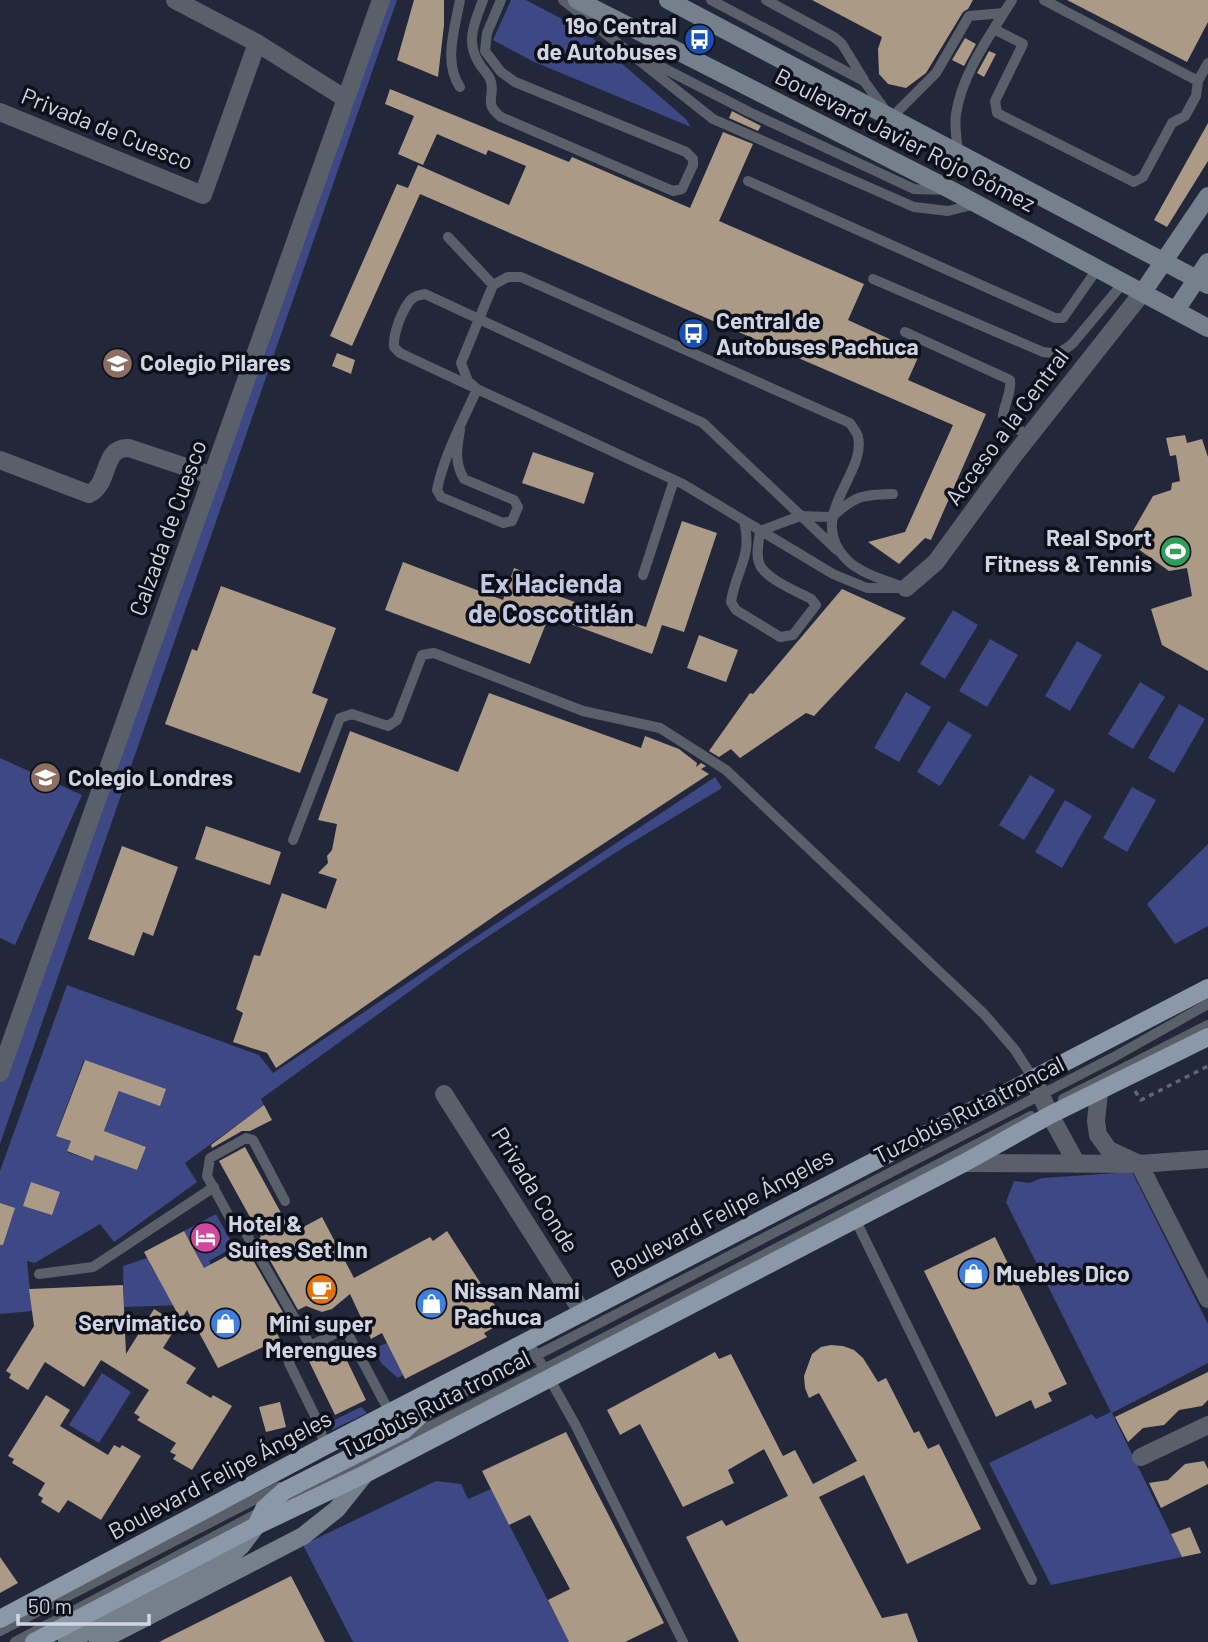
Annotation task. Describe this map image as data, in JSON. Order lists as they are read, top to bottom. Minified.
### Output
{"streets":{"main road":["Boulevard Javier Rojo Gómez","Boulevard Felipe Ángeles"],"street":["Privada de Cuesco","Acceso a la Central","Calzada de Cuesco","Privada Conde"],"lane":["Tuzobús Ruta troncal"]},"crossings":[["Boulevard Javier Rojo Gómez","Acceso a la Central"],["Tuzobús Ruta troncal","Boulevard Felipe Ángeles"],["Privada Conde","Boulevard Felipe Ángeles"]],"districts":["Ex Hacienda de Coscotitlán"],"places":{"bus stop":["19o Central de Autobuses","Central de Autobuses Pachuca"],"school or university":["Colegio Pilares","Colegio Londres"],"sports":["Real Sport Fitness & Tennis"],"hotel":["Hotel & Suites Set Inn"],"shop":["Muebles Dico","Nissan Nami Pachuca","Servimatico"],"cafe":["Mini super Merengues"]},"scale_bar":"50 m"}
